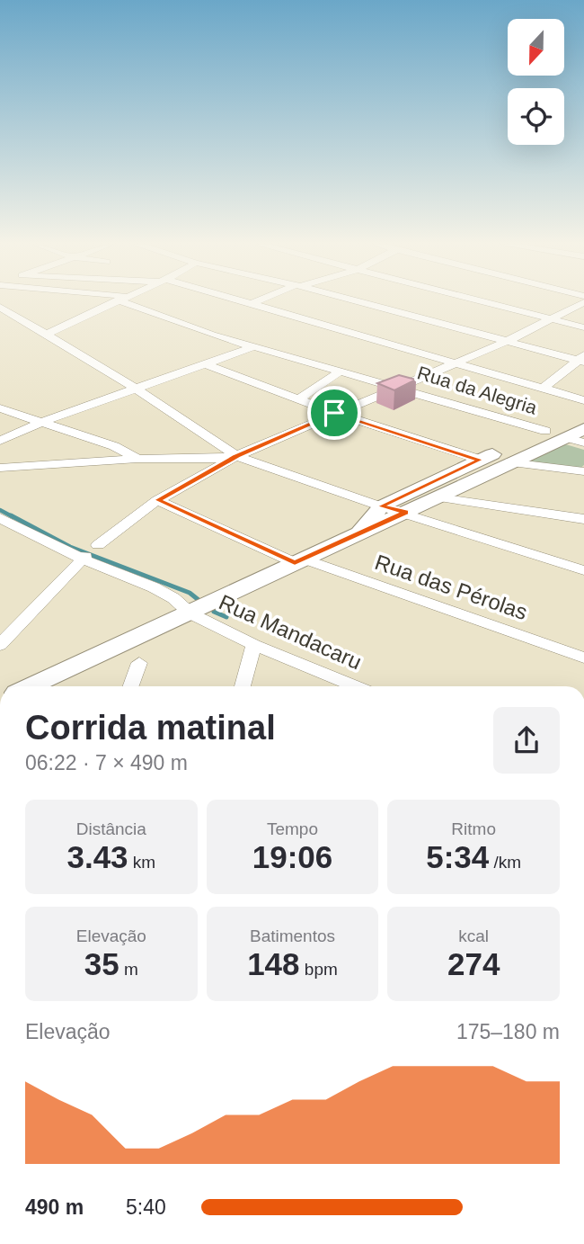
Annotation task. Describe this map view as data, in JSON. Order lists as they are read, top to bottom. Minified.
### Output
{"streets":{"street":["Rua da Alegria","Rua das Pérolas","Rua Mandacaru"]},"north":"bottom","page":{"heading":["Corrida matinal","06:22 · 7 × 490 m"],"stats":[["Distância","3.43 km"],["Tempo","19:06"],["Ritmo","5:34 /km"],["Elevação","35 m"],["Batimentos","148 bpm"],["kcal","274"]],"chart":["Elevação","175–180 m"],"list":[{"name":"490 m","note":"5:40"}]}}
